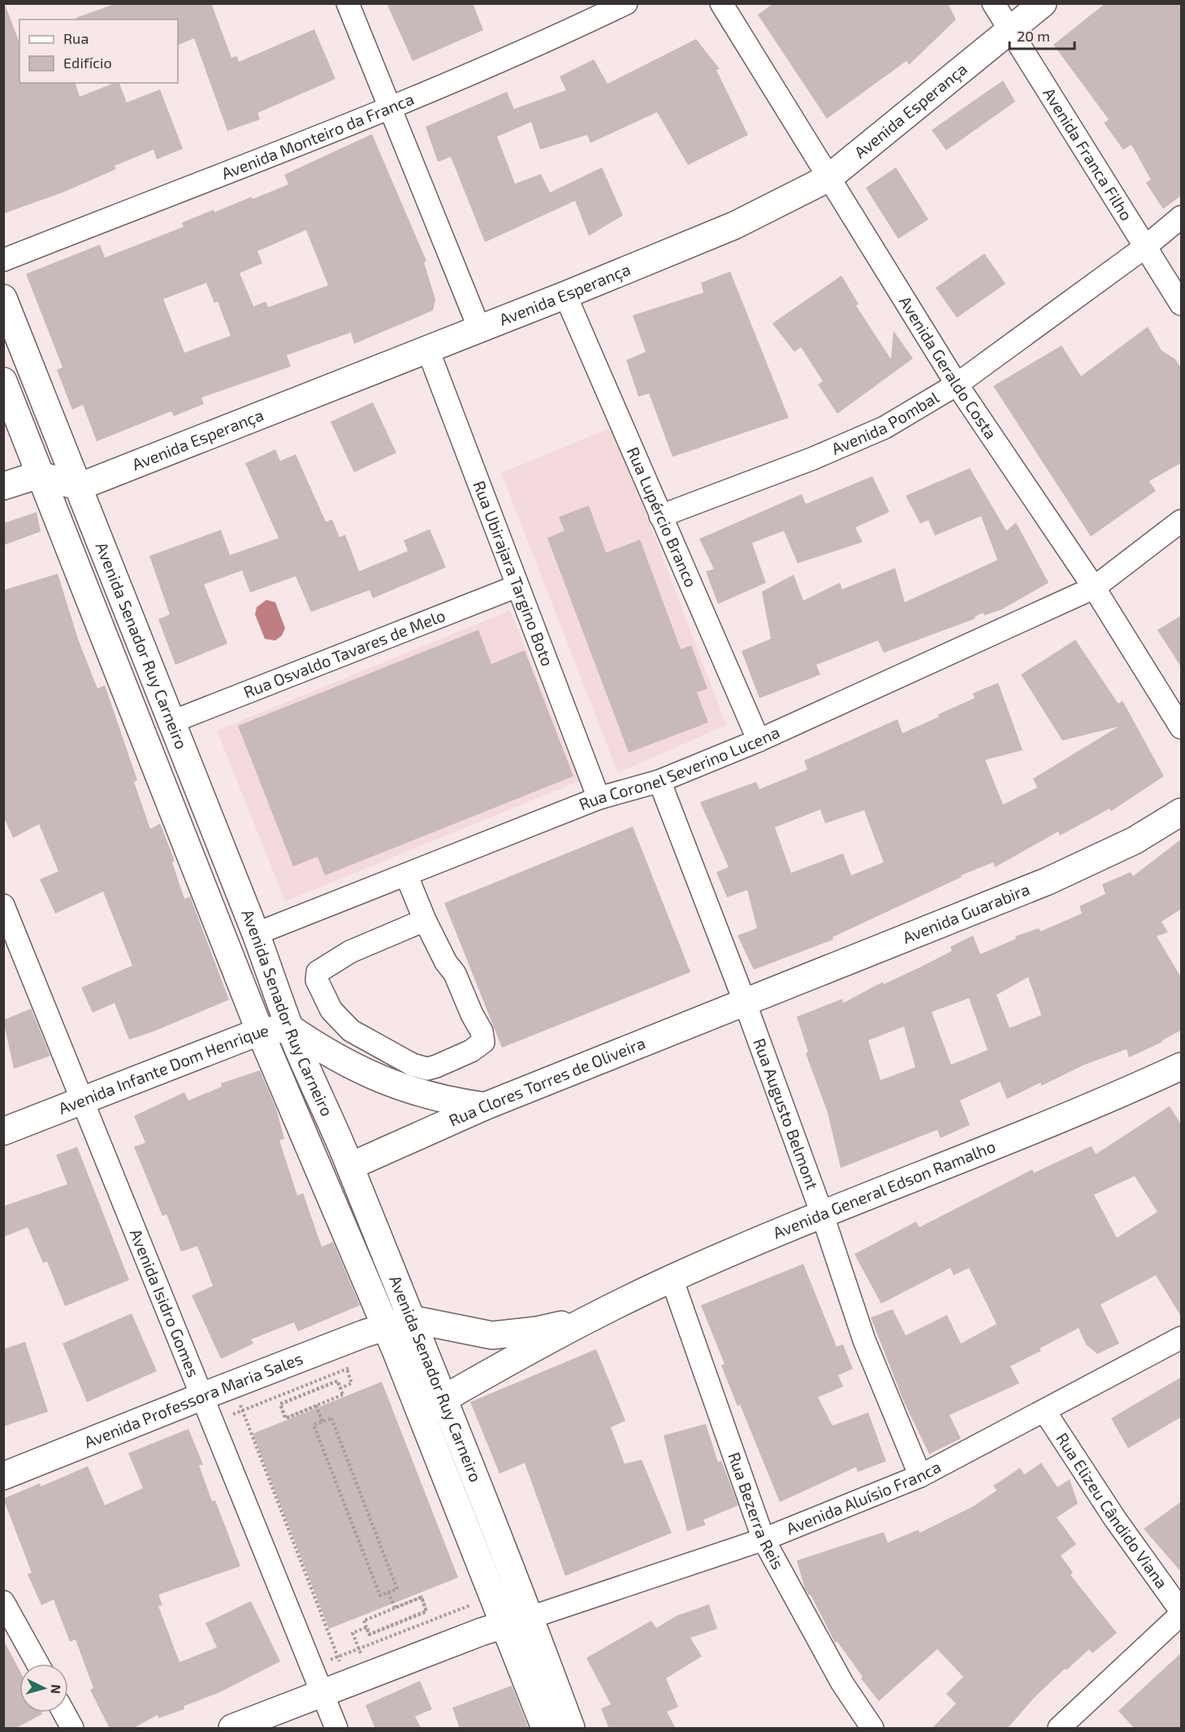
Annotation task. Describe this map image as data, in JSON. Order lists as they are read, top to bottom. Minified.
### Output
{"streets":{"main road":["Avenida Esperança","Avenida Senador Ruy Carneiro","Avenida Guarabira","Avenida Infante Dom Henrique","Rua Clores Torres de Oliveira","Avenida General Edson Ramalho","Avenida Professora Maria Sales"],"street":["Avenida Monteiro da Franca","Avenida Franca Filho","Avenida Geraldo Costa","Avenida Pombal","Rua Lupércio Branco","Rua Ubirajara Targino Boto","Rua Osvaldo Tavares de Melo","Rua Coronel Severino Lucena","Rua Augusto Belmont","Avenida Isidro Gomes","Avenida Aluísio Franca","Rua Bezerra Reis","Rua Elizeu Cândido Viana"]},"crossings":[["Avenida Esperança","Avenida Franca Filho"],["Avenida Esperança","Avenida Geraldo Costa"],["Avenida Esperança","Rua Lupércio Branco"],["Avenida Esperança","Rua Ubirajara Targino Boto"],["Avenida Esperança","Avenida Senador Ruy Carneiro"],["Avenida Franca Filho","Avenida Pombal"],["Avenida Geraldo Costa","Avenida Pombal"],["Avenida Geraldo Costa","Rua Coronel Severino Lucena"],["Avenida Pombal","Rua Lupércio Branco"],["Rua Lupércio Branco","Rua Coronel Severino Lucena"],["Rua Ubirajara Targino Boto","Rua Osvaldo Tavares de Melo"],["Rua Ubirajara Targino Boto","Rua Coronel Severino Lucena"],["Avenida Senador Ruy Carneiro","Rua Osvaldo Tavares de Melo"],["Avenida Senador Ruy Carneiro","Rua Coronel Severino Lucena"],["Avenida Senador Ruy Carneiro","Avenida Infante Dom Henrique"],["Avenida Senador Ruy Carneiro","Rua Clores Torres de Oliveira"],["Avenida Senador Ruy Carneiro","Avenida General Edson Ramalho"],["Avenida Senador Ruy Carneiro","Avenida Professora Maria Sales"],["Avenida Senador Ruy Carneiro","Avenida Aluísio Franca"],["Rua Coronel Severino Lucena","Rua Augusto Belmont"],["Avenida Guarabira","Rua Clores Torres de Oliveira"],["Avenida Guarabira","Rua Augusto Belmont"],["Avenida Infante Dom Henrique","Rua Clores Torres de Oliveira"],["Avenida Infante Dom Henrique","Avenida Isidro Gomes"],["Rua Clores Torres de Oliveira","Rua Augusto Belmont"],["Rua Augusto Belmont","Avenida General Edson Ramalho"],["Rua Augusto Belmont","Avenida Aluísio Franca"],["Avenida General Edson Ramalho","Rua Bezerra Reis"],["Avenida Isidro Gomes","Avenida Professora Maria Sales"],["Avenida Aluísio Franca","Rua Bezerra Reis"],["Avenida Aluísio Franca","Rua Elizeu Cândido Viana"]],"legend":["Rua","Edifício"],"scale_bar":"20 m","north":"right"}
